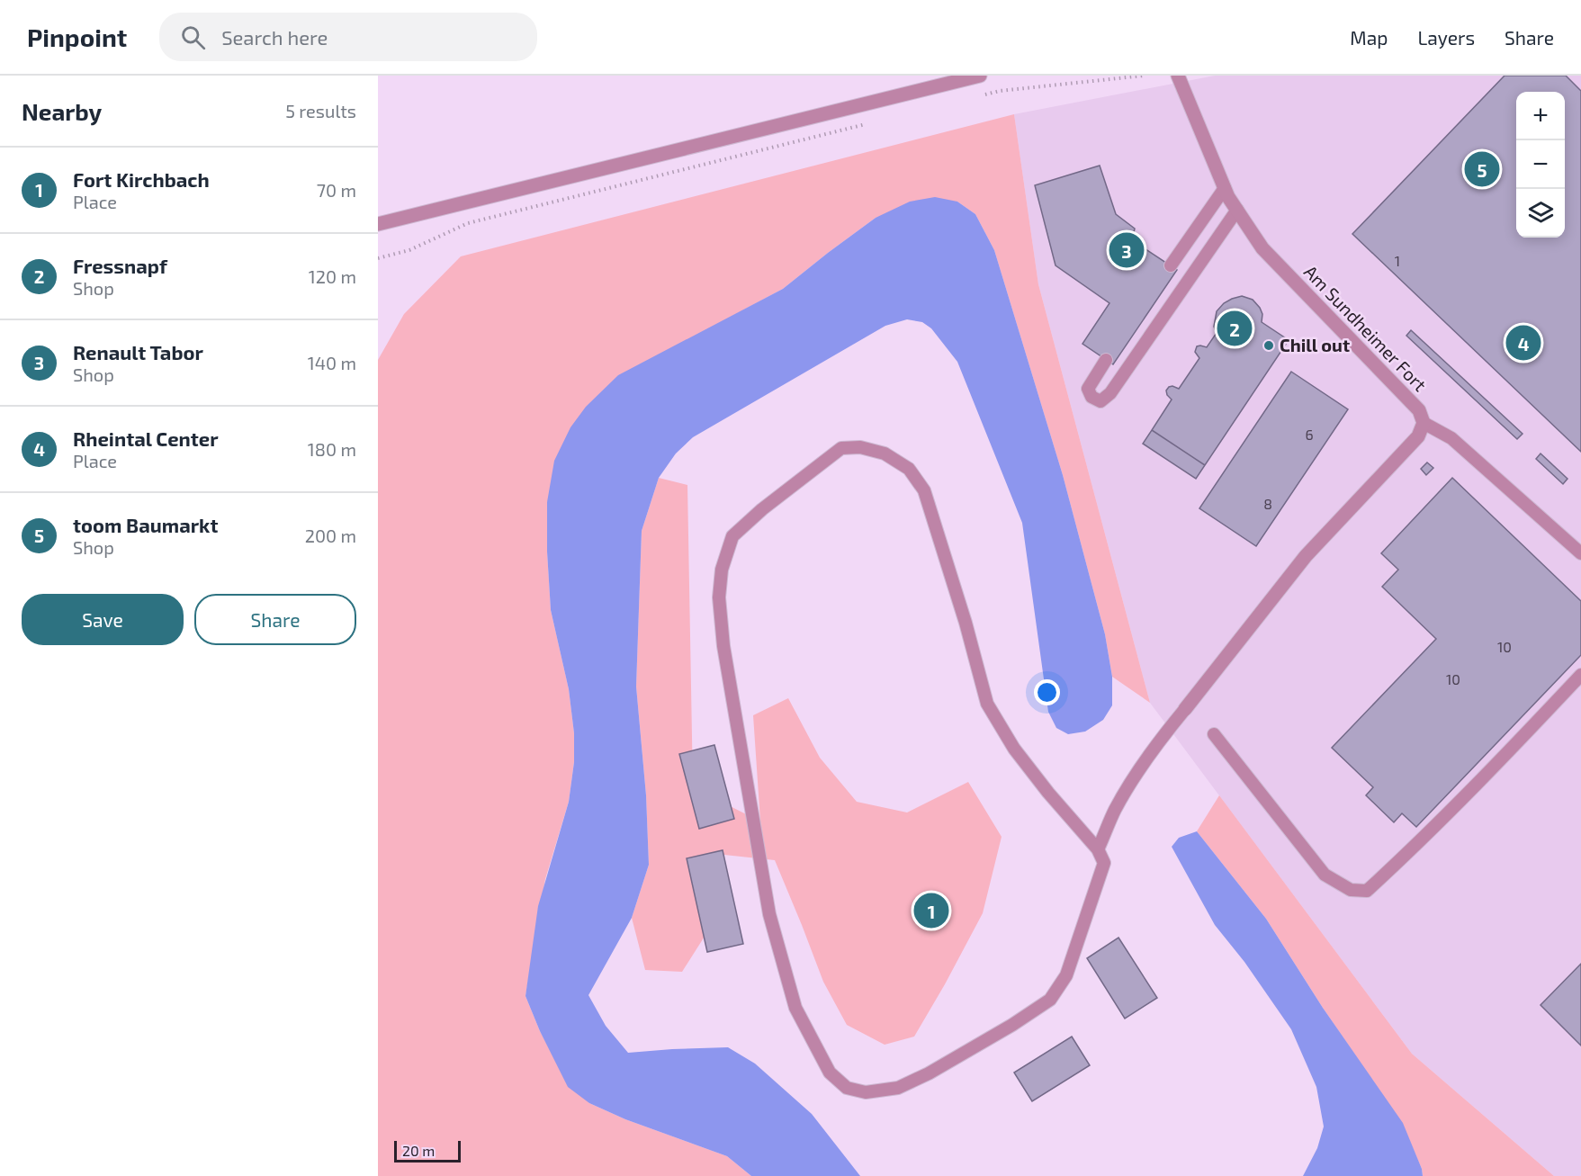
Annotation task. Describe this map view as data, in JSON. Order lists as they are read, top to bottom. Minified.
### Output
{"streets":{"street":["Am Sundheimer Fort"]},"places":["Chill out"],"house_numbers":["1","6","8","10","10"],"scale_bar":"20 m","page":{"header":"Pinpoint","search":"Search here","nav":["Map","Layers","Share"],"heading":["Nearby","5 results"],"map_buttons":["+","−"],"list":[{"mark":"1","name":"Fort Kirchbach","note":"Place","value":"70 m"},{"mark":"2","name":"Fressnapf","note":"Shop","value":"120 m"},{"mark":"3","name":"Renault Tabor","note":"Shop","value":"140 m"},{"mark":"4","name":"Rheintal Center","note":"Place","value":"180 m"},{"mark":"5","name":"toom Baumarkt","note":"Shop","value":"200 m"}],"pins":["5","3","2","4","1"],"buttons":["Save","Share"],"scale":"20 m"}}
